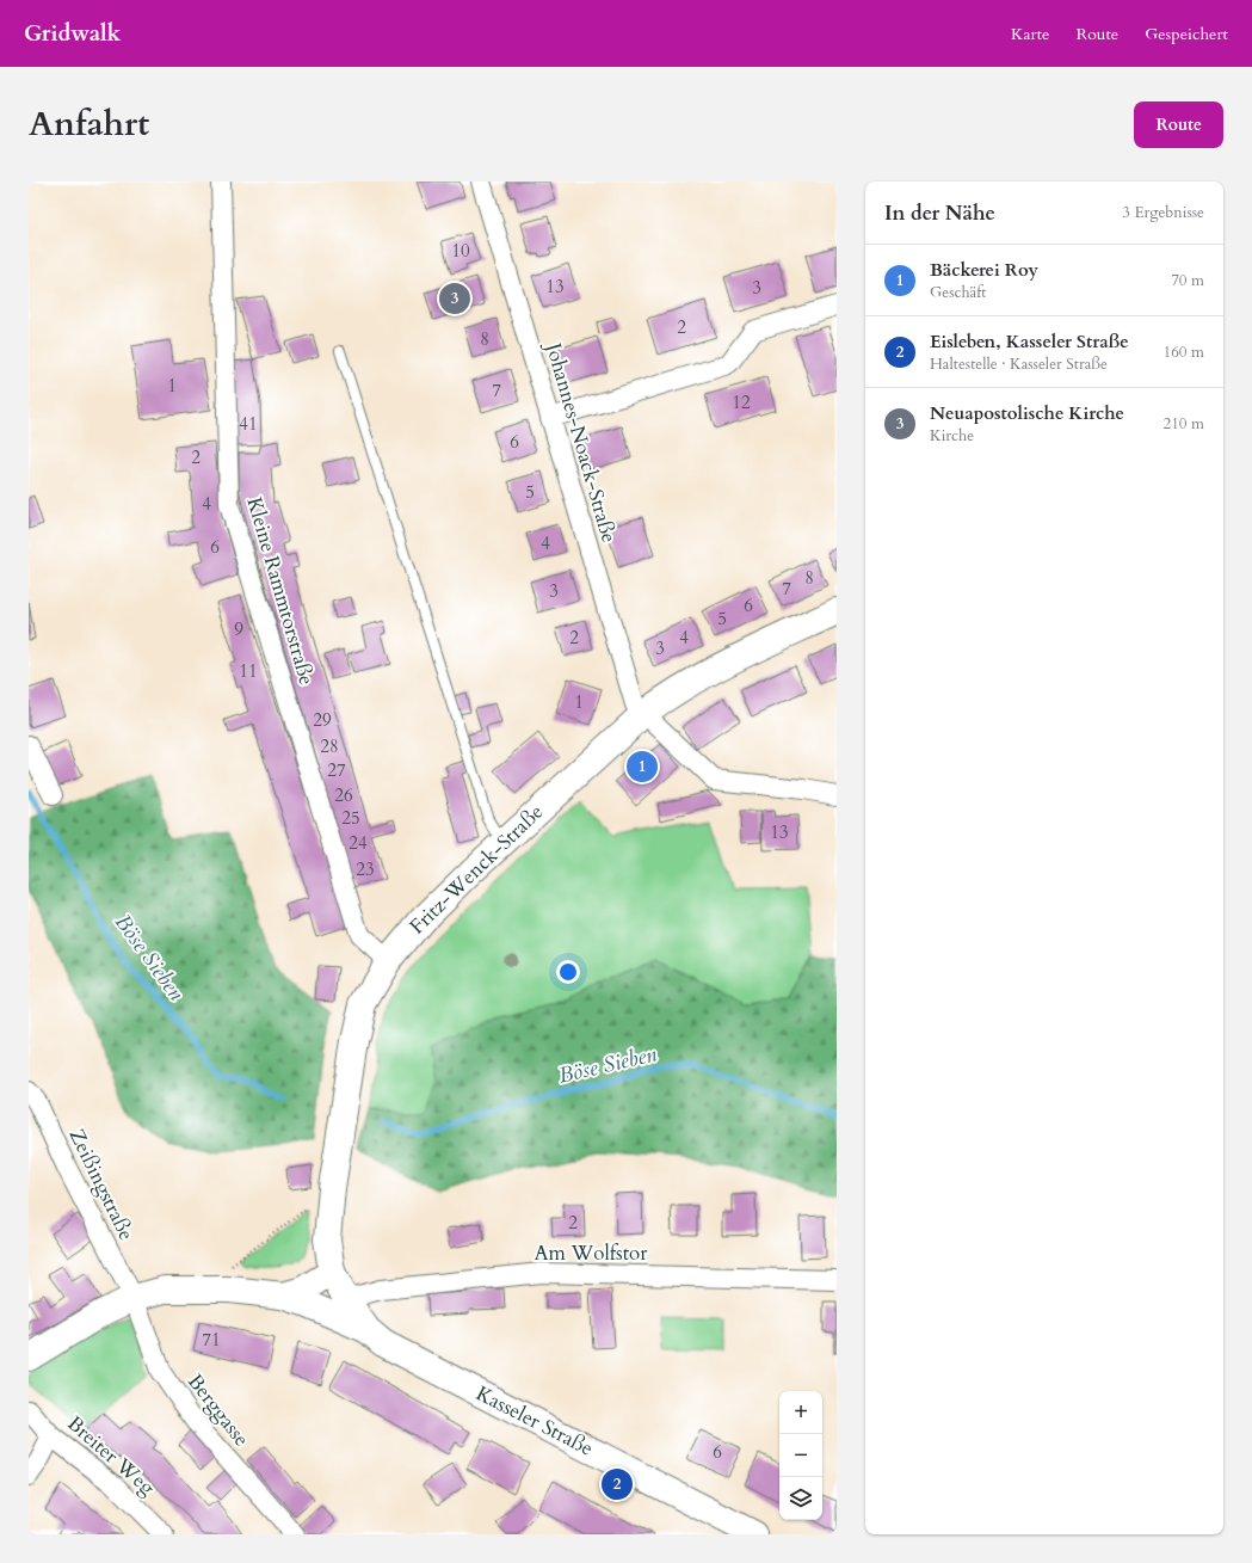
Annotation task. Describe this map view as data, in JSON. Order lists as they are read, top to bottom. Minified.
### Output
{"streets":{"main road":["Fritz-Wenck-Straße","Kasseler Straße"],"street":["Johannes-Noack-Straße","Kleine Rammtorstraße","Zeißingstraße","Am Wolfstor","Berggasse","Breiter Weg"]},"crossings":[["Johannes-Noack-Straße","Fritz-Wenck-Straße"],["Kleine Rammtorstraße","Fritz-Wenck-Straße"],["Fritz-Wenck-Straße","Kasseler Straße"],["Zeißingstraße","Berggasse"],["Zeißingstraße","Kasseler Straße"],["Am Wolfstor","Kasseler Straße"],["Berggasse","Kasseler Straße"]],"water":["Böse Sieben"],"house_numbers":["10","13","3","2","8","1","7","12","41","6","2","5","4","4","6","8","7","3","6","5","9","2","4","3","11","1","29","28","27","26","25","13","24","23","2","71","6"],"page":{"header":"Gridwalk","nav":["Karte","Route","Gespeichert"],"title":"Anfahrt","buttons":"Route","heading":["In der Nähe","3 Ergebnisse"],"list":[{"mark":"1","name":"Bäckerei Roy","note":"Geschäft","value":"70 m"},{"mark":"2","name":"Eisleben, Kasseler Straße","note":"Haltestelle · Kasseler Straße","value":"160 m"},{"mark":"3","name":"Neuapostolische Kirche","note":"Kirche","value":"210 m"}],"pins":["3","1","2"],"map_buttons":["+","−"]}}
